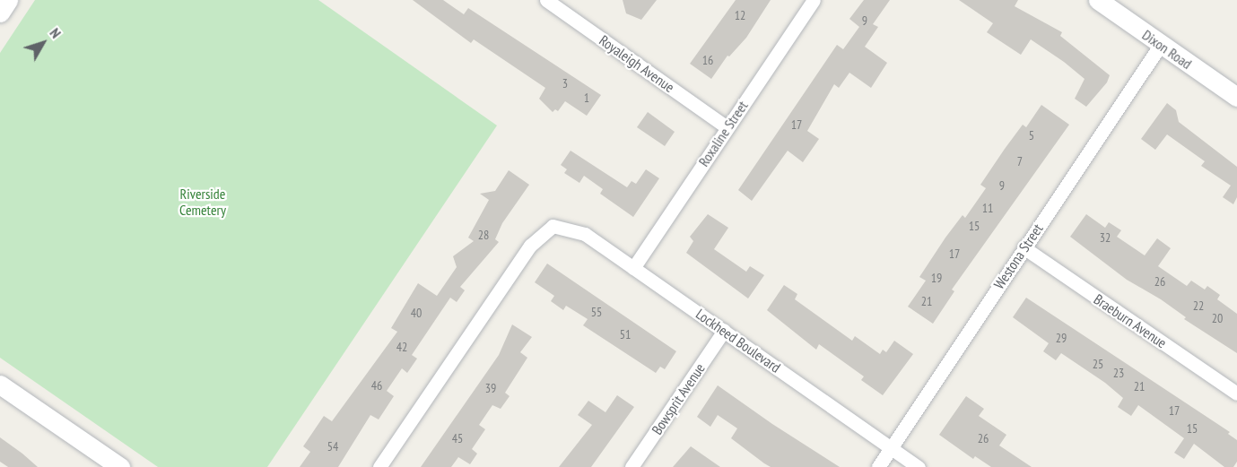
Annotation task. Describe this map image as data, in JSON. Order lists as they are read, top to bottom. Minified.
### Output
{"streets":{"main road":["Dixon Road"],"street":["Royaleigh Avenue","Roxaline Street","Westona Street","Braeburn Avenue","Lockheed Boulevard","Bowsprit Avenue"]},"crossings":[["Dixon Road","Westona Street"],["Royaleigh Avenue","Roxaline Street"],["Roxaline Street","Lockheed Boulevard"],["Westona Street","Braeburn Avenue"],["Westona Street","Lockheed Boulevard"],["Lockheed Boulevard","Bowsprit Avenue"]],"parks":["Riverside Cemetery"],"house_numbers":["12","9","16","3","1","17","5","7","9","11","15","28","32","17","19","26","21","22","55","40","20","51","29","42","25","23","46","21","39","17","15","45","26","54"],"north":"top right"}
